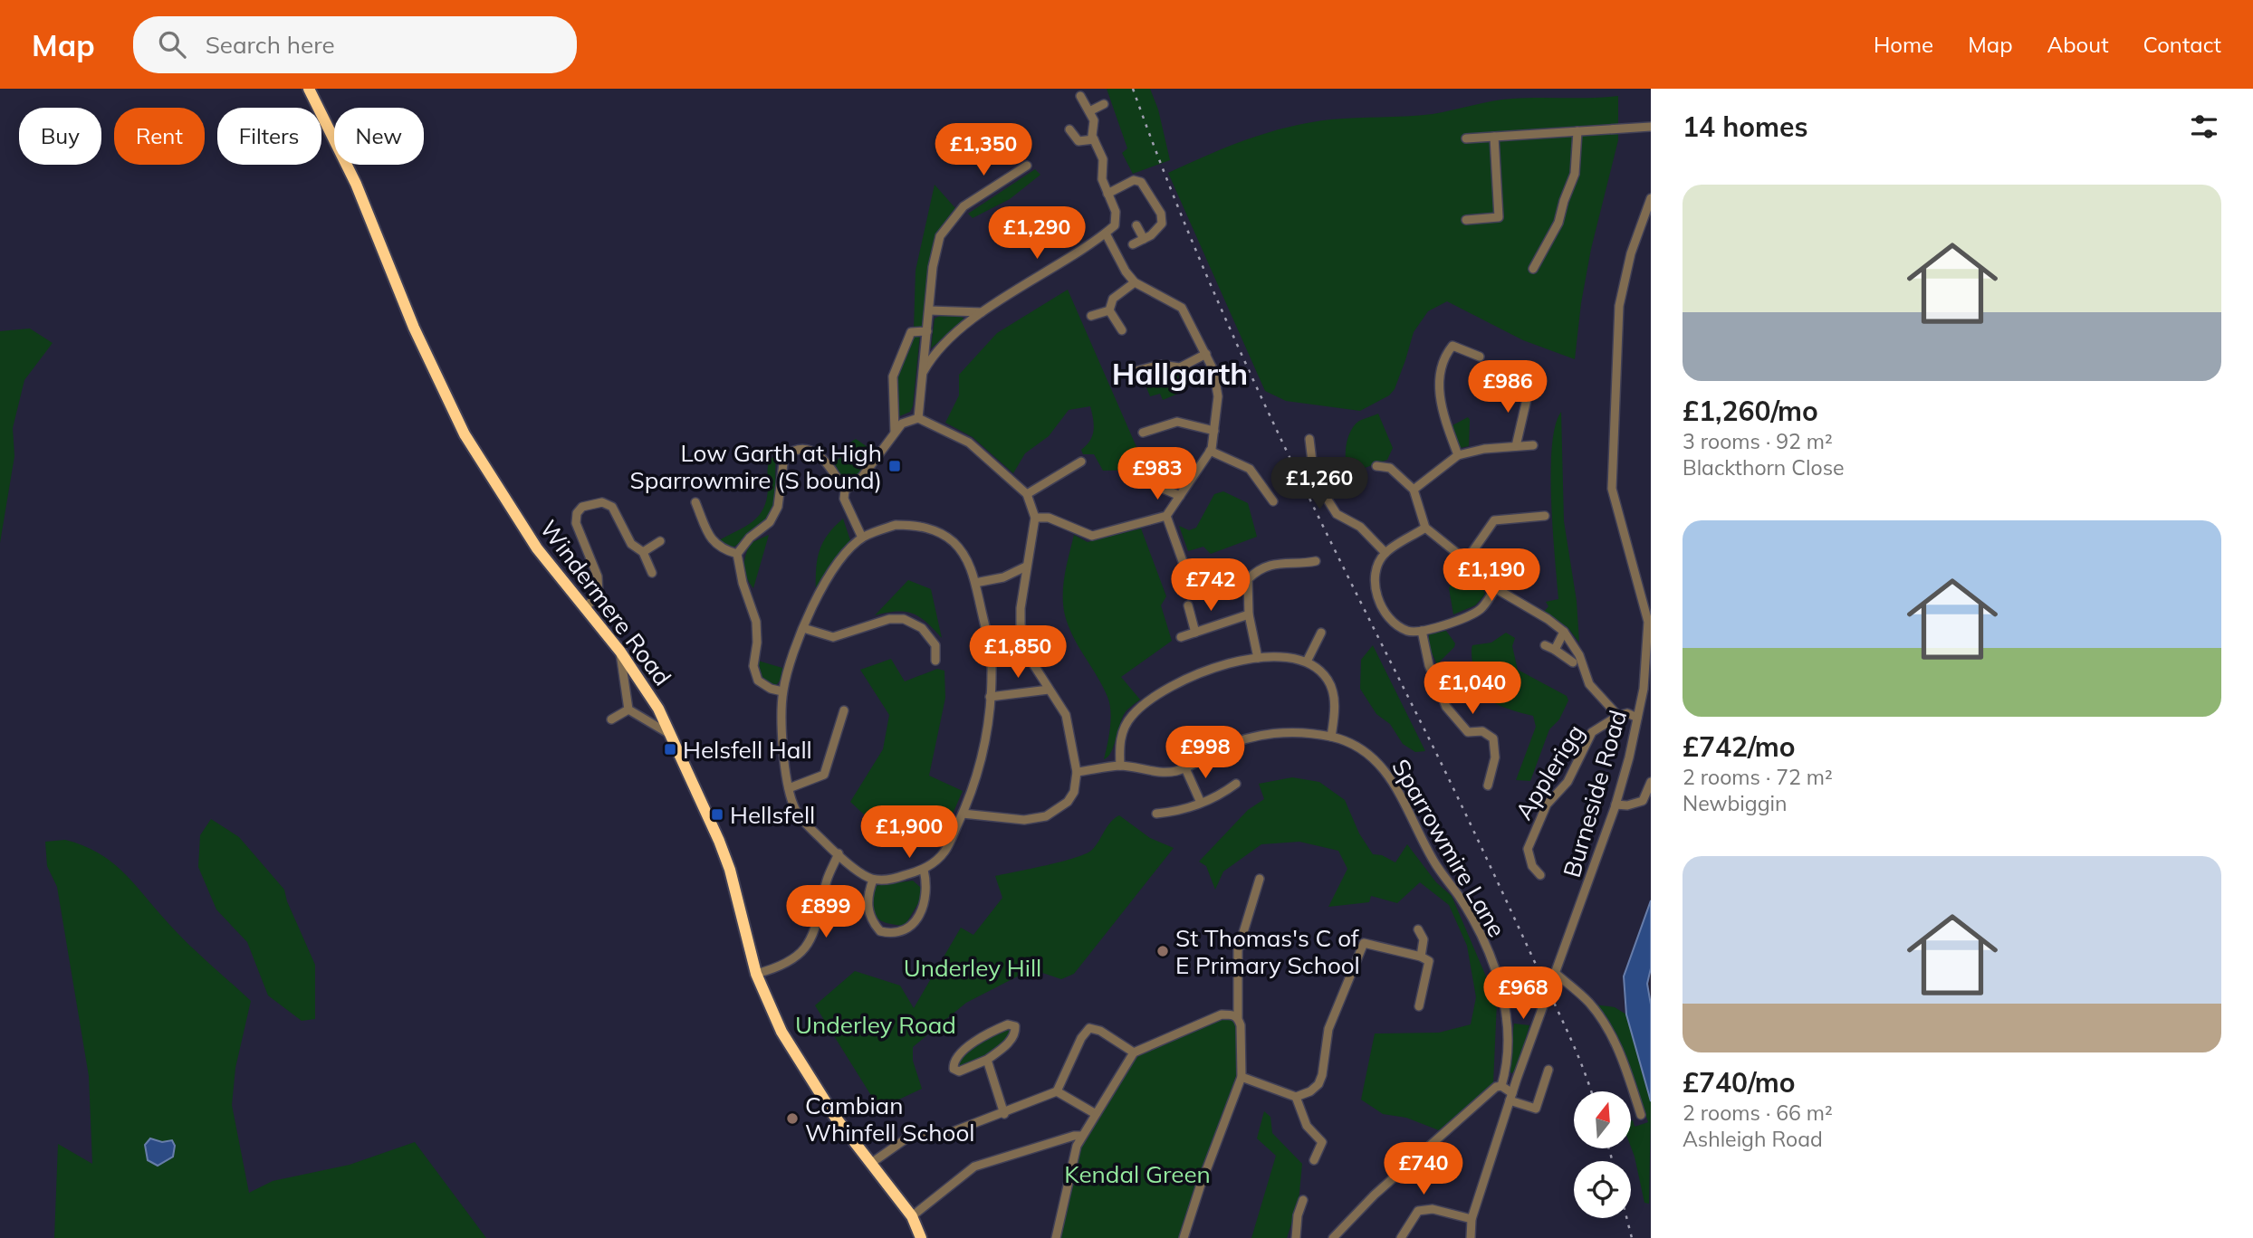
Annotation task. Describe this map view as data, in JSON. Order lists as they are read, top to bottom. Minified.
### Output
{"streets":{"highway":["Windermere Road"],"street":["Applerigg","Burneside Road","Sparrowmire Lane"]},"crossings":[["Applerigg","Burneside Road"]],"districts":["Hallgarth"],"parks":["Underley Hill","Underley Road","Kendal Green"],"places":{"transit":["Low Garth at High Sparrowmire (S bound)","Helsfell Hall","Hellsfell"],"other":["St Thomas's C of E Primary School","Cambian Whinfell School"]},"north":"top","page":{"header":"Map","search":"Search here","nav":["Home","Map","About","Contact"],"heading":"14 homes","chip":["Buy","Rent","Filters","New"],"price":["£1,350","£1,290","£986","£983","£1,260","£1,190","£742","£1,850","£1,040","£998","£1,900","£899","£968","£740"],"list":[{"name":"£1,260/mo","note":"3 rooms · 92 m² · Blackthorn Close"},{"name":"£742/mo","note":"2 rooms · 72 m² · Newbiggin"},{"name":"£740/mo","note":"2 rooms · 66 m² · Ashleigh Road"}]}}
